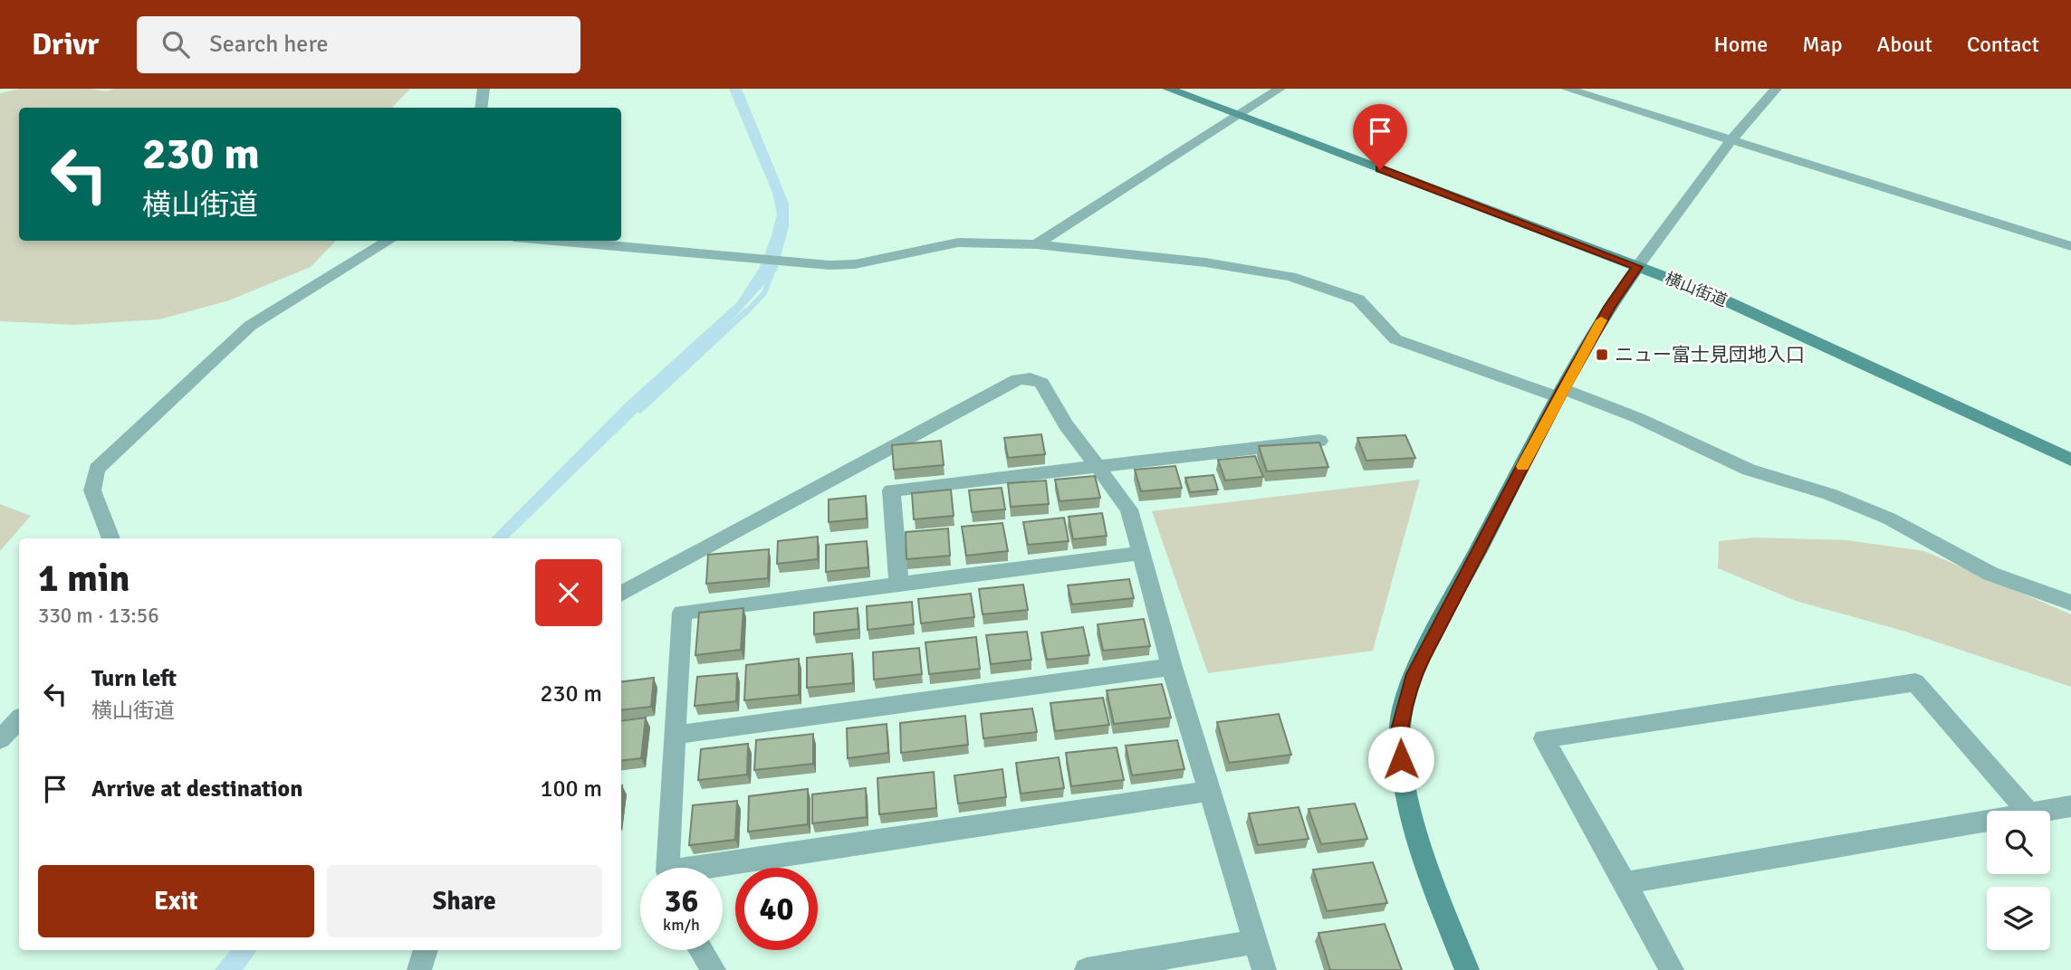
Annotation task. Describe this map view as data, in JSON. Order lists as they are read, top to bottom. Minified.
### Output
{"streets":{"street":["横山街道"]},"places":{"transit":["ニュー富士見団地入口"]},"page":{"header":"Drivr","search":"Search here","nav":["Home","Map","About","Contact"],"turn":["230 m","横山街道"],"heading":["1 min","330 m · 13:56"],"list":[{"name":"Turn left","note":"横山街道","value":"230 m"},{"name":"Arrive at destination","value":"100 m"}],"buttons":["Exit","Share"],"speed":"36 km/h","limit":"40"}}
